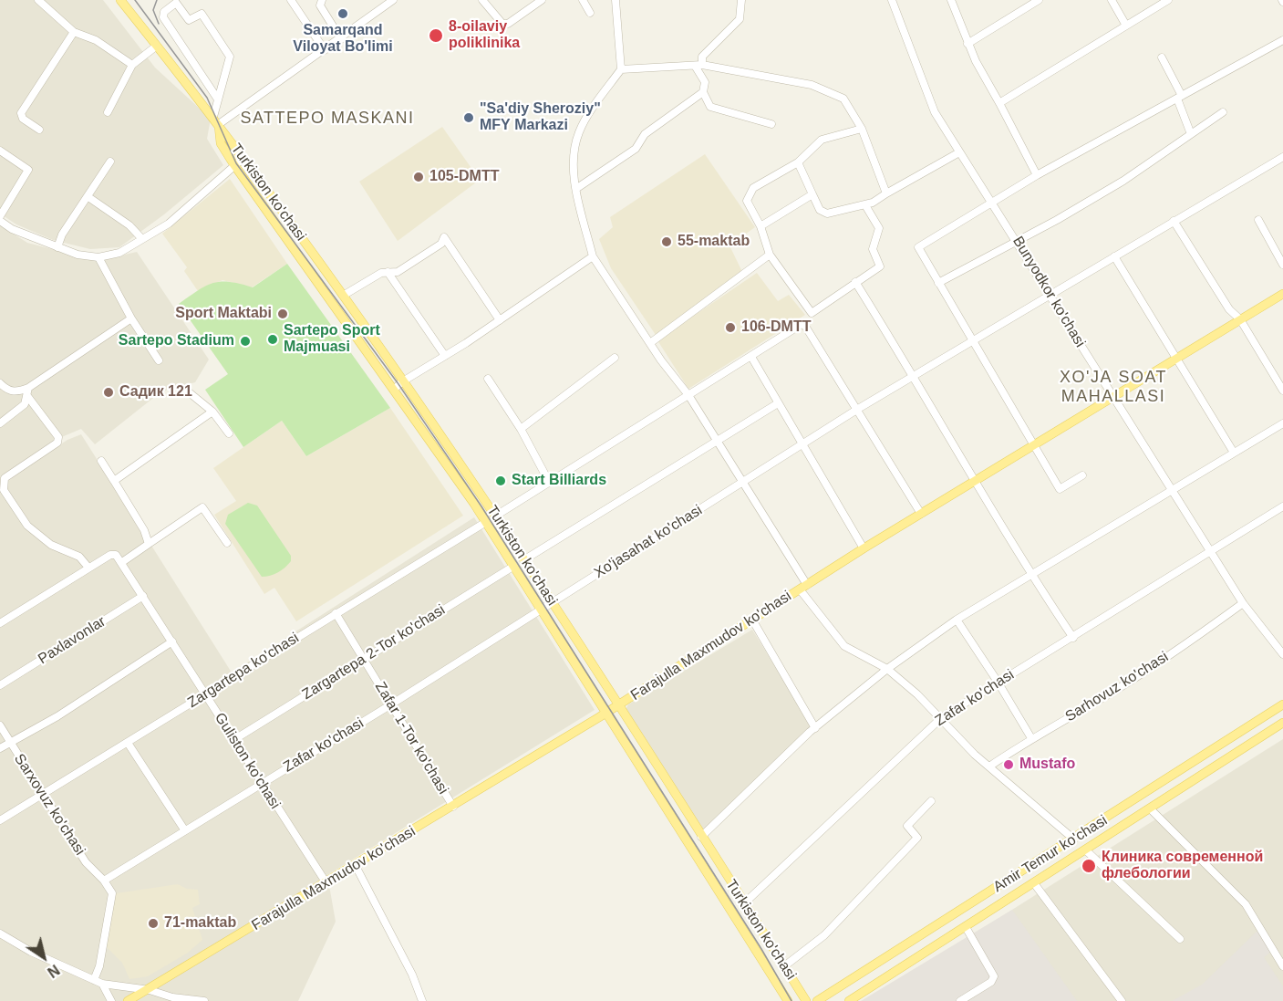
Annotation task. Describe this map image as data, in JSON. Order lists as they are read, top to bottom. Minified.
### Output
{"streets":{"main road":["Turkiston ko'chasi","Farajulla Maxmudov ko'chasi","Amir Temur ko'chasi"],"street":["Bunyodkor ko'chasi","Xo'jasahat ko'chasi","Paxlavonlar","Zargartepa 2-Tor ko'chasi","Zargartepa ko'chasi","Sarhovuz ko'chasi","Zafar ko'chasi","Zafar 1-Tor ko'chasi","Guliston ko'chasi","Sarxovuz ko'chasi"]},"crossings":[["Turkiston ko'chasi","Xo'jasahat ko'chasi"],["Turkiston ko'chasi","Farajulla Maxmudov ko'chasi"],["Turkiston ko'chasi","Zargartepa 2-Tor ko'chasi"],["Turkiston ko'chasi","Zargartepa ko'chasi"],["Turkiston ko'chasi","Zafar ko'chasi"],["Bunyodkor ko'chasi","Xo'jasahat ko'chasi"],["Bunyodkor ko'chasi","Farajulla Maxmudov ko'chasi"],["Bunyodkor ko'chasi","Sarhovuz ko'chasi"],["Bunyodkor ko'chasi","Zafar ko'chasi"],["Xo'jasahat ko'chasi","Zafar ko'chasi"],["Paxlavonlar","Guliston ko'chasi"],["Farajulla Maxmudov ko'chasi","Zafar 1-Tor ko'chasi"],["Farajulla Maxmudov ko'chasi","Guliston ko'chasi"],["Zargartepa 2-Tor ko'chasi","Zafar 1-Tor ko'chasi"],["Zargartepa 2-Tor ko'chasi","Guliston ko'chasi"],["Zargartepa ko'chasi","Zafar 1-Tor ko'chasi"],["Zargartepa ko'chasi","Guliston ko'chasi"],["Zargartepa ko'chasi","Sarxovuz ko'chasi"],["Zafar ko'chasi","Zafar 1-Tor ko'chasi"],["Zafar ko'chasi","Guliston ko'chasi"],["Zafar ko'chasi","Sarxovuz ko'chasi"]],"districts":["SATTEPO MASKANI","XO'JA SOAT MAHALLASI"],"places":["Samarqand Viloyat Bo'limi","8-oilaviy poliklinika","\"Sa'diy Sheroziy\" MFY Markazi","105-DMTT","55-maktab","Sport Maktabi","106-DMTT","Sartepo Sport Majmuasi","Sartepo Stadium","Садик 121","Start Billiards","Mustafo","Клиника современной флебологии","71-maktab"],"north":"bottom right"}
